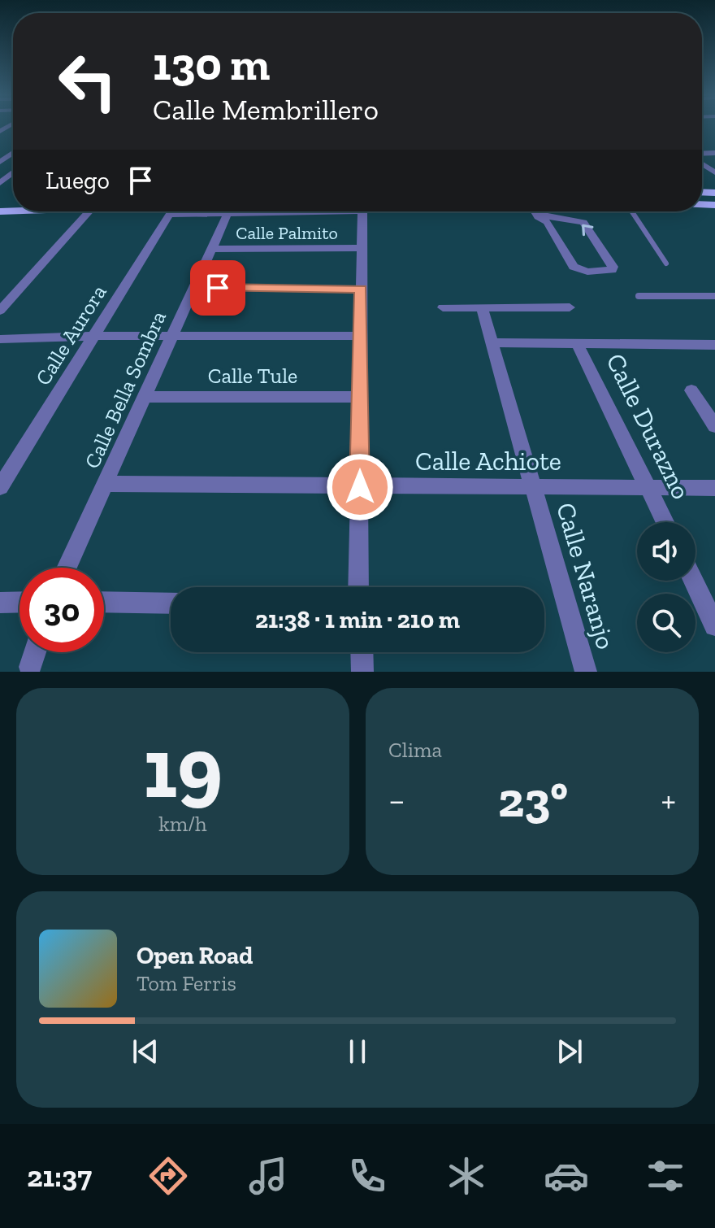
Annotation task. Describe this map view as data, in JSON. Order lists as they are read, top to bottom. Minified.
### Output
{"streets":{"street":["Calle Palmito","Calle Aurora","Calle Tule","Calle Bella Sombra","Calle Durazno","Calle Achiote","Calle Naranjo"]},"crossings":[["Calle Palmito","Calle Bella Sombra"],["Calle Tule","Calle Bella Sombra"],["Calle Bella Sombra","Calle Achiote"],["Calle Durazno","Calle Achiote"],["Calle Achiote","Calle Naranjo"]],"page":{"turn":["130 m","Calle Membrillero"],"then":"Luego","limit":"30","trip":"21:38 · 1 min · 210 m","tile":[["19","km/h"],"Clima"],"heat":["−","23°","+"],"song":["Open Road","Tom Ferris"],"tabs":"21:37"}}
